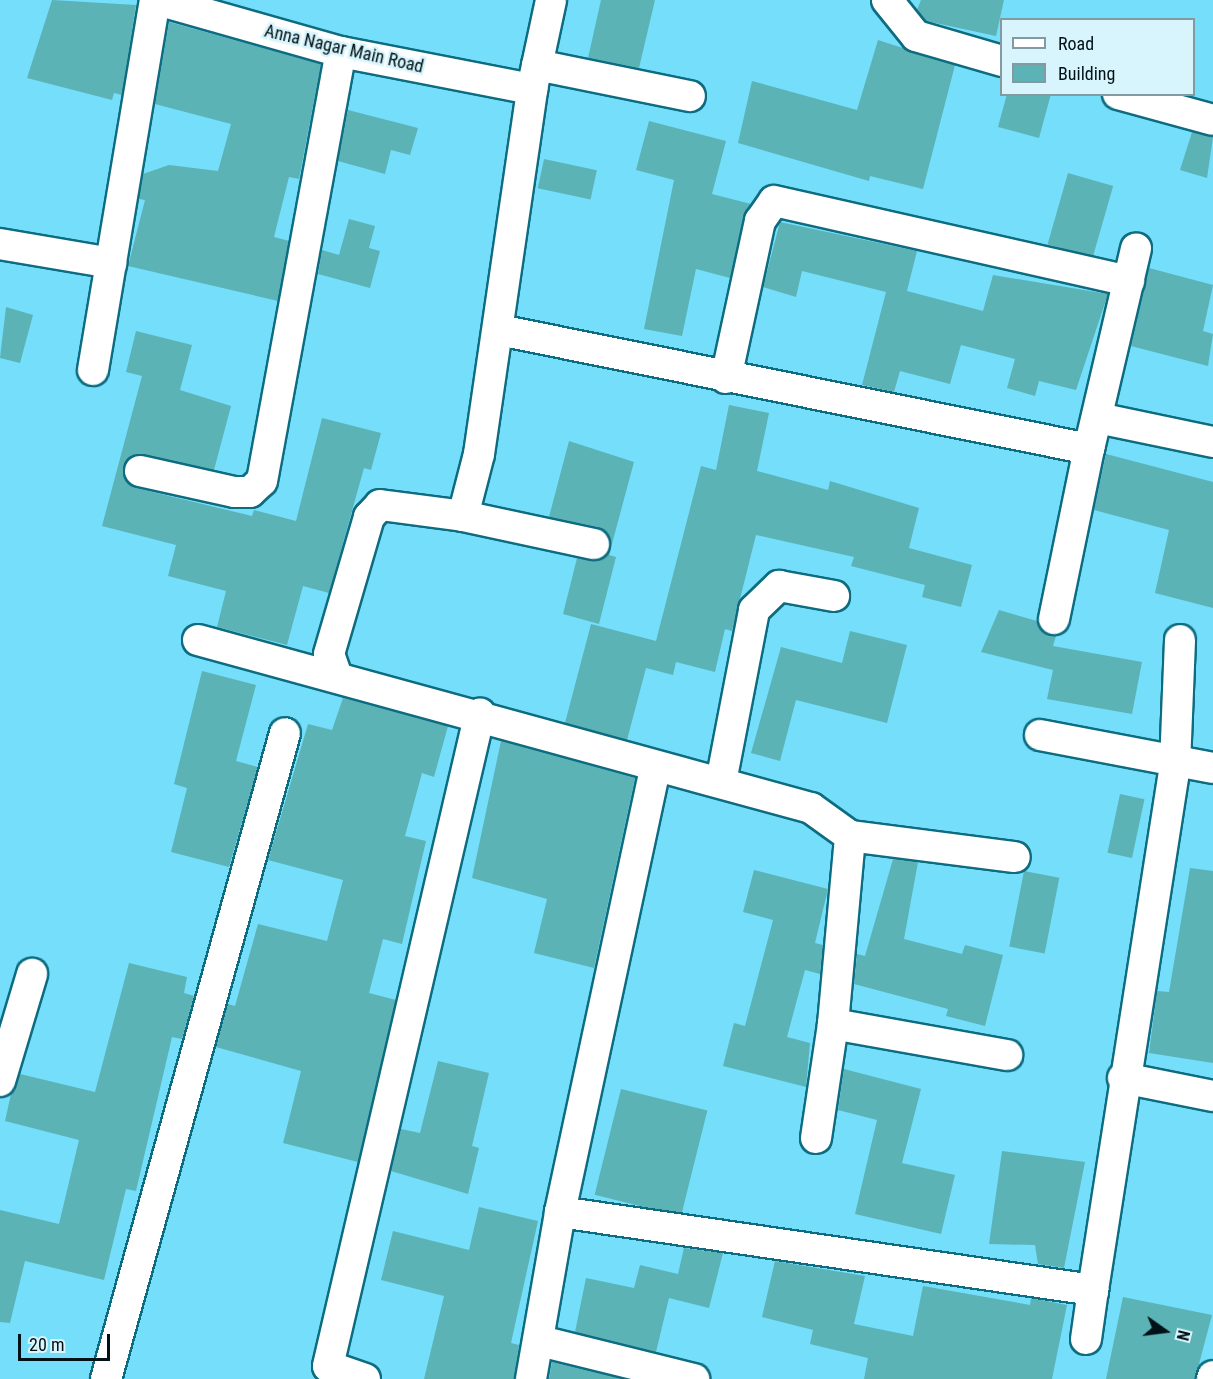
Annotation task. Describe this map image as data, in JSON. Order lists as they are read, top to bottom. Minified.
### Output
{"streets":{"street":["Anna Nagar Main Road"]},"legend":["Road","Building"],"scale_bar":"20 m","north":"right"}
